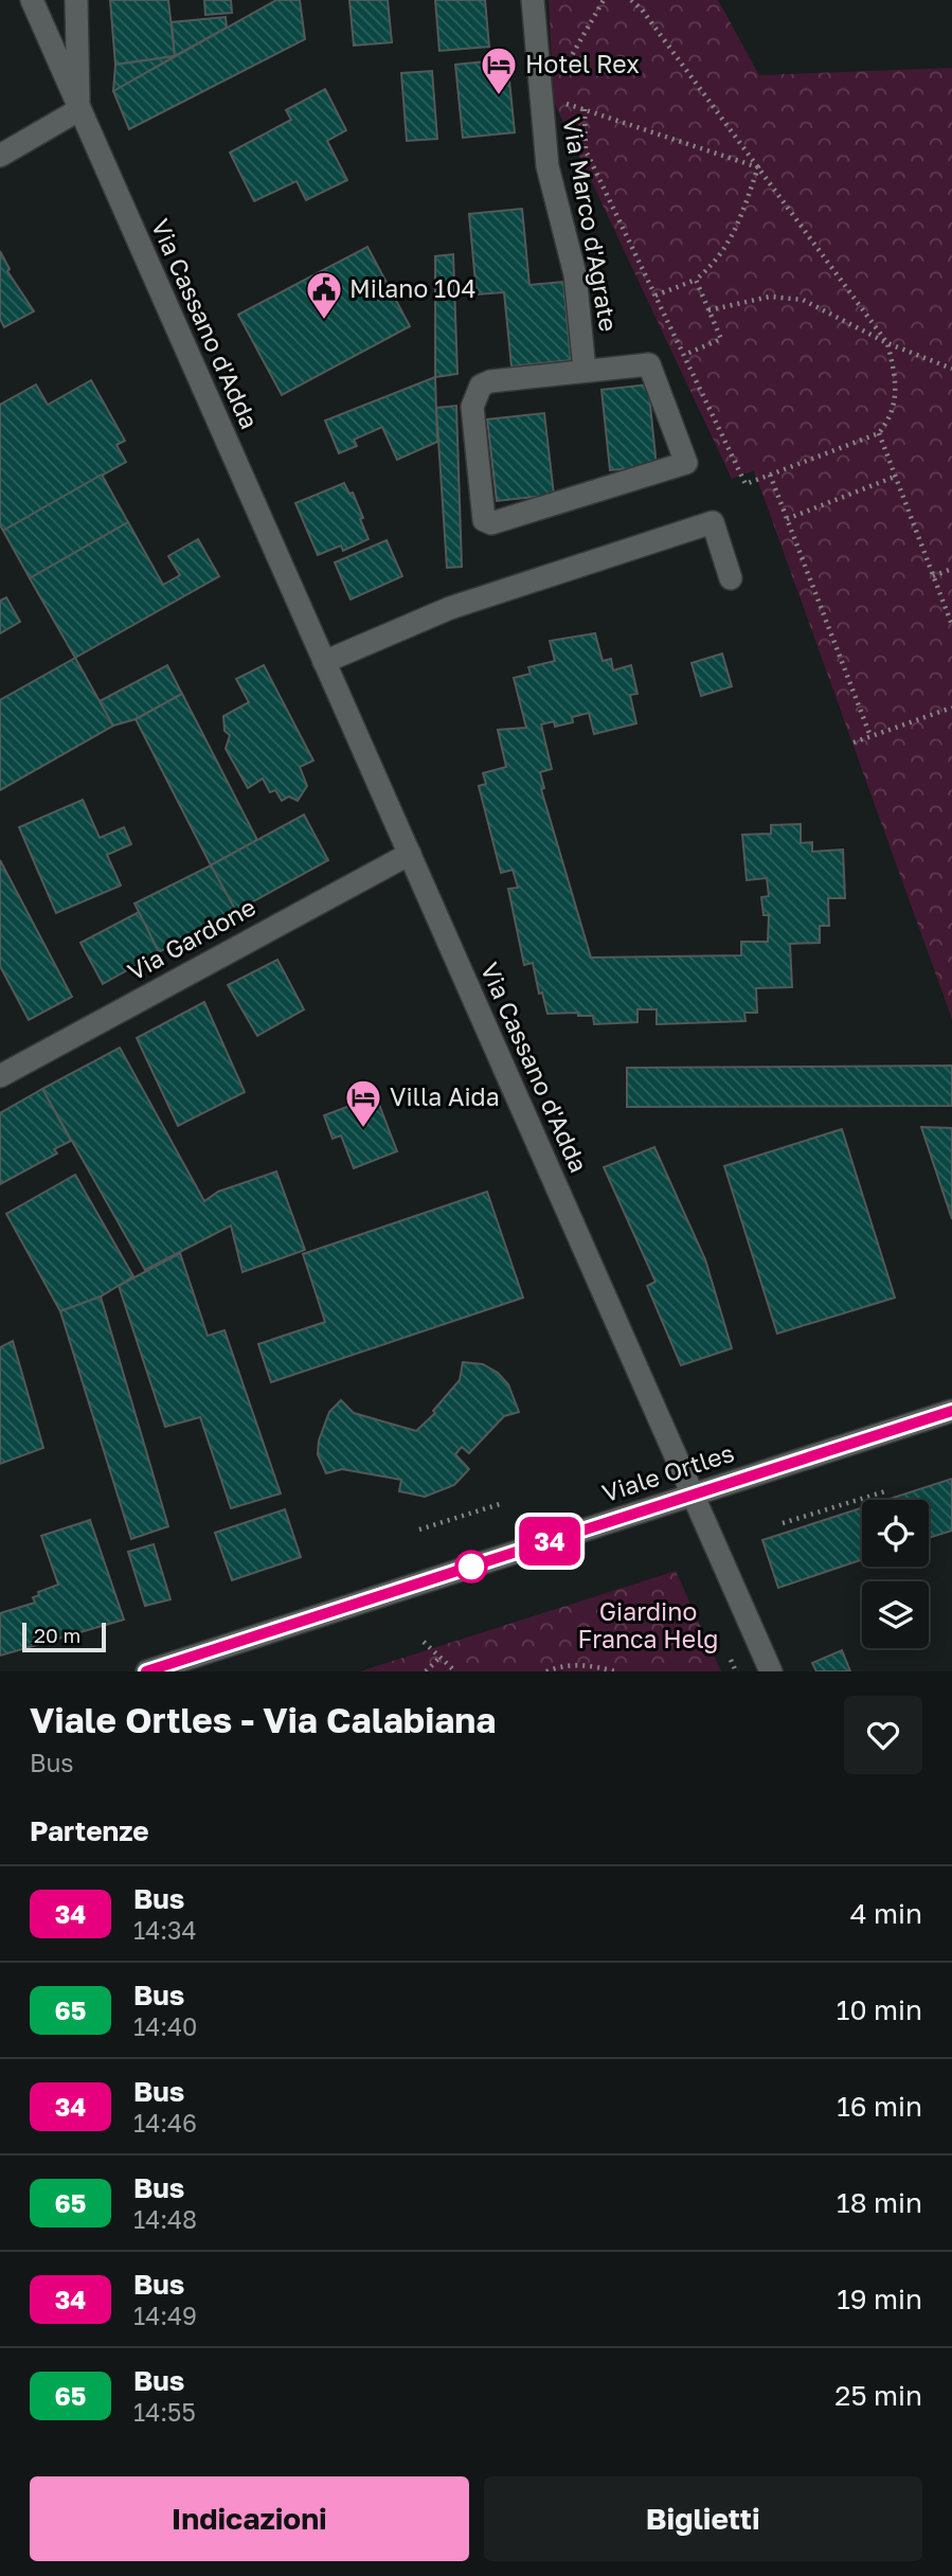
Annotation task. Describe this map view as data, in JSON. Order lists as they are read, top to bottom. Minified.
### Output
{"streets":{"street":["Via Marco d'Agrate","Via Cassano d'Adda","Via Gardone","Viale Ortles"]},"crossings":[["Via Cassano d'Adda","Via Gardone"],["Via Cassano d'Adda","Viale Ortles"]],"parks":["Giardino Franca Helg"],"places":{"hotel":["Hotel Rex","Villa Aida"],"public building":["Milano 104"]},"lines":["bus line 34"],"scale_bar":"20 m","page":{"on_map":"34","scale":"20 m","heading":[["Viale Ortles - Via Calabiana","Bus"],"Partenze"],"list":[{"mark":"34","name":"Bus","note":"14:34","value":"4 min"},{"mark":"65","name":"Bus","note":"14:40","value":"10 min"},{"mark":"34","name":"Bus","note":"14:46","value":"16 min"},{"mark":"65","name":"Bus","note":"14:48","value":"18 min"},{"mark":"34","name":"Bus","note":"14:49","value":"19 min"},{"mark":"65","name":"Bus","note":"14:55","value":"25 min"}],"buttons":["Indicazioni","Biglietti"]}}
